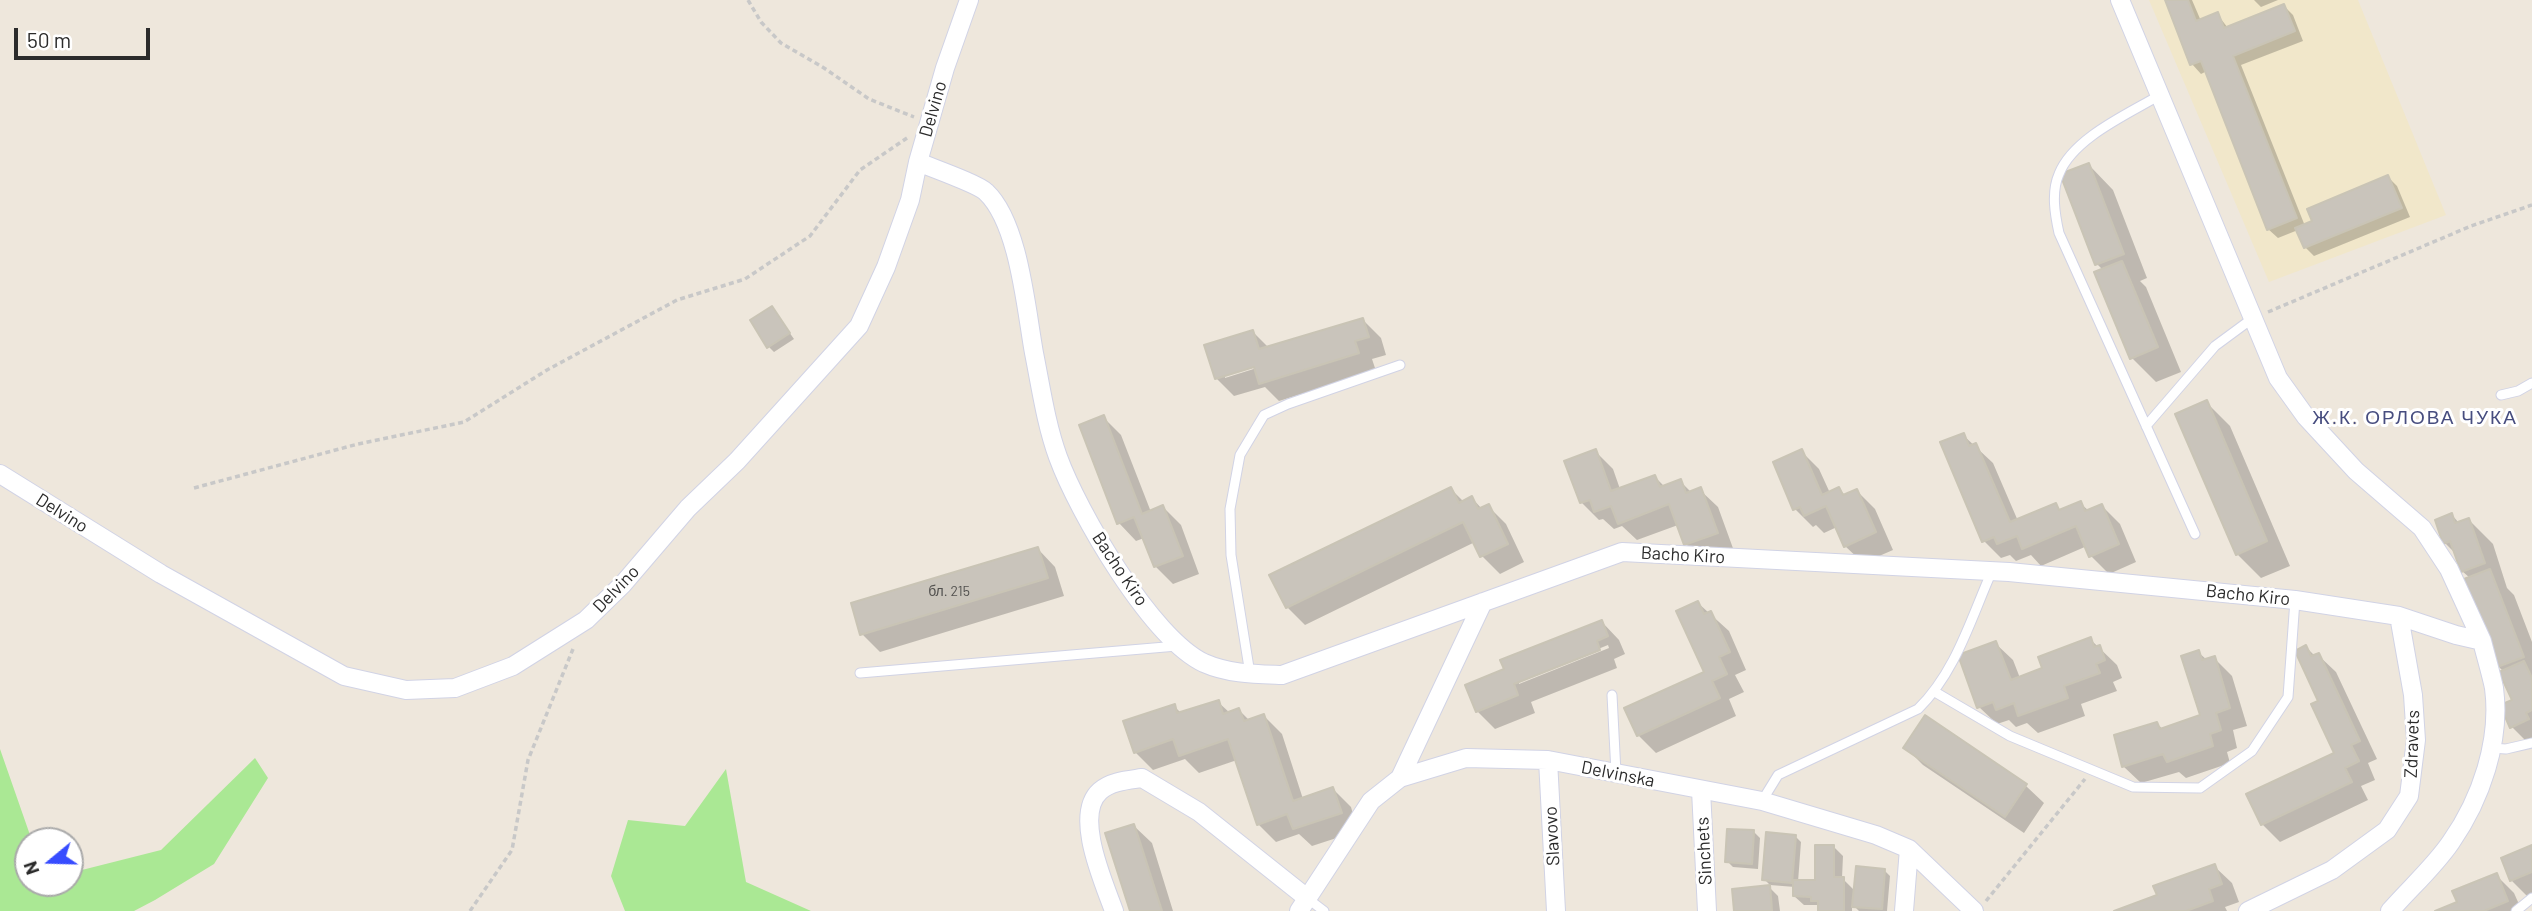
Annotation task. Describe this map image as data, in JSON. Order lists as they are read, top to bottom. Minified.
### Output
{"streets":{"street":["Delvino","Bacho Kiro","Zdravets","Delvinska","Slavovo","Sinchets"]},"crossings":[["Delvino","Bacho Kiro"],["Bacho Kiro","Zdravets"],["Delvinska","Slavovo"],["Delvinska","Sinchets"]],"districts":["Ж.К. ОРЛОВА ЧУКА"],"house_numbers":["бл. 215"],"scale_bar":"50 m","north":"left"}
